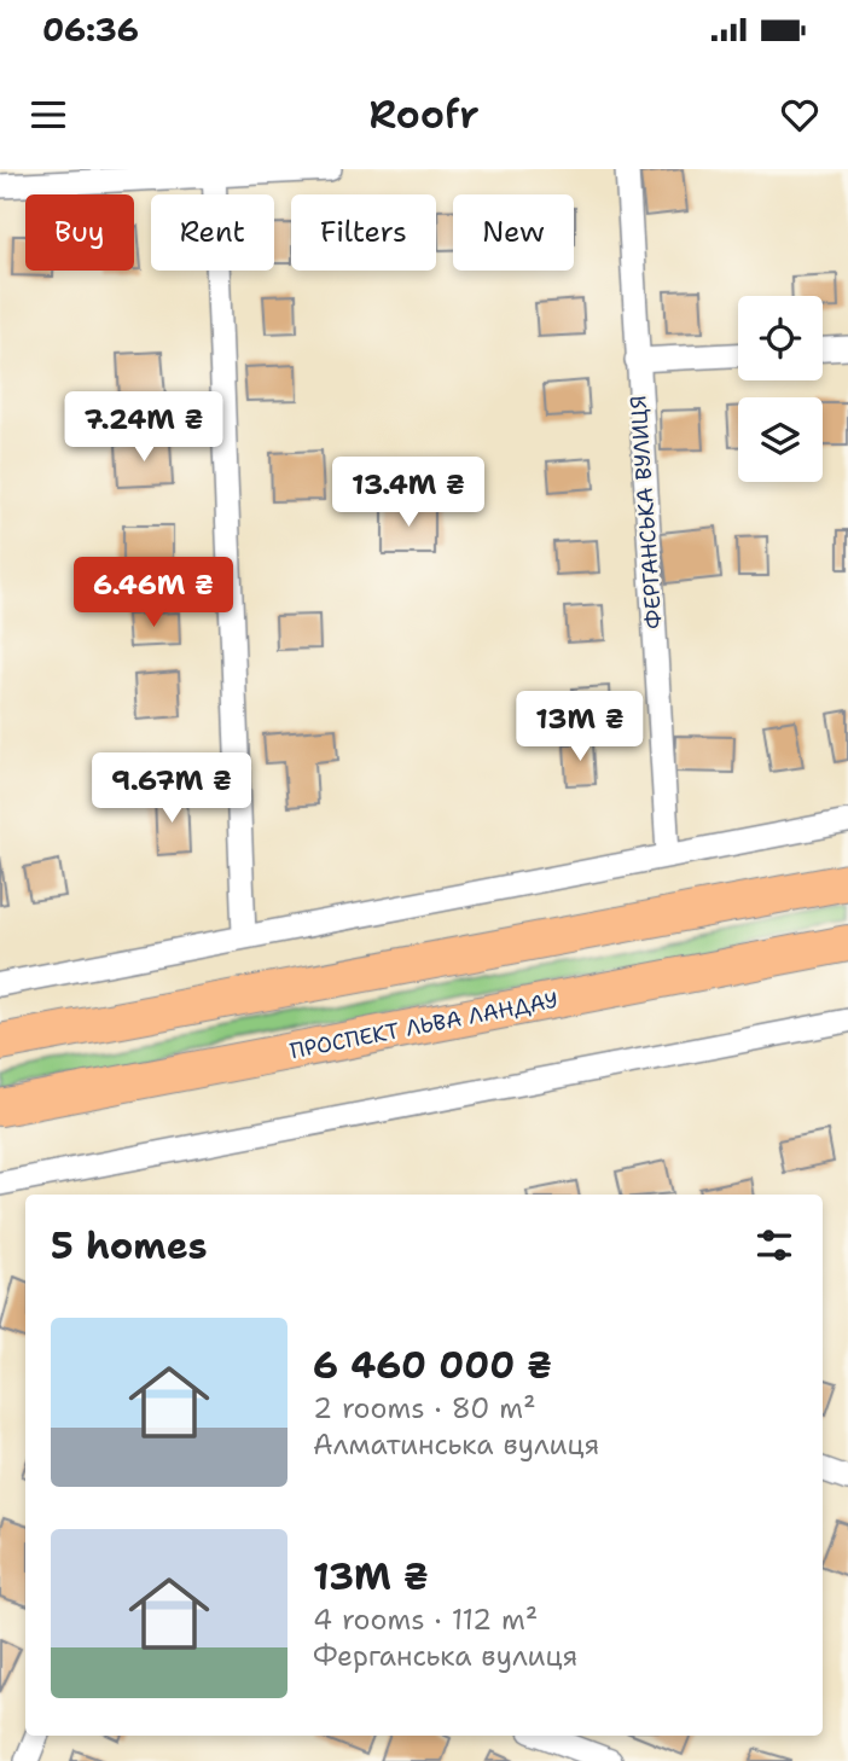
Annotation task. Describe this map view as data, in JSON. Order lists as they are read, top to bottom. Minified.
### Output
{"streets":{"main road":["ПРОСПЕКТ ЛЬВА ЛАНДАУ"],"street":["ФЕРГАНСЬКА ВУЛИЦЯ"]},"page":{"status":"06:36","header":"Roofr","chip":["Buy","Rent","Filters","New"],"price":["7.24M ₴","13.4M ₴","6.46M ₴","13M ₴","9.67M ₴"],"heading":"5 homes","list":[{"name":"6 460 000 ₴","note":"2 rooms · 80 m² · Алматинська вулиця"},{"name":"13M ₴","note":"4 rooms · 112 m² · Ферганська вулиця"}]}}
